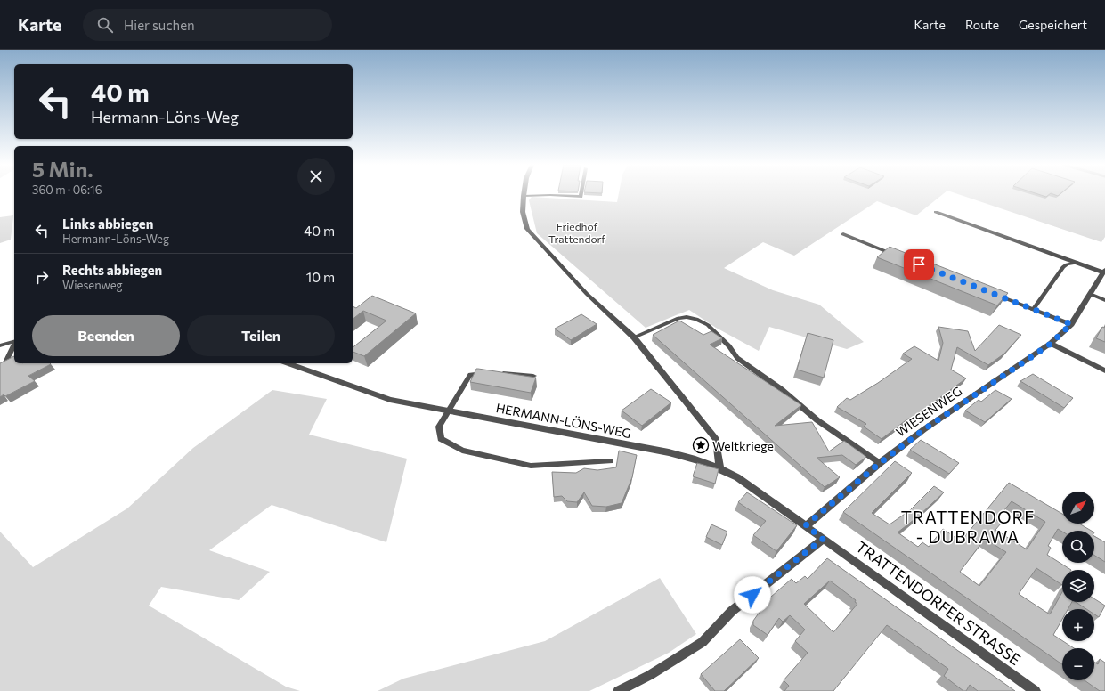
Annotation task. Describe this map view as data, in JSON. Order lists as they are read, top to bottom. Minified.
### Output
{"streets":{"street":["WIESENWEG","HERMANN-LÖNS-WEG","TRATTENDORFER STRASSE"]},"crossings":[["WIESENWEG","HERMANN-LÖNS-WEG"],["HERMANN-LÖNS-WEG","TRATTENDORFER STRASSE"]],"districts":["TRATTENDORF - DUBRAWA"],"parks":["Friedhof Trattendorf"],"places":{"place":["Weltkriege"]},"north":"top right","page":{"header":"Karte","search":"Hier suchen","nav":["Karte","Route","Gespeichert"],"turn":["40 m","Hermann-Löns-Weg"],"heading":["5 Min.","360 m · 06:16"],"list":[{"name":"Links abbiegen","note":"Hermann-Löns-Weg","value":"40 m"},{"name":"Rechts abbiegen","note":"Wiesenweg","value":"10 m"}],"buttons":["Beenden","Teilen"],"map_buttons":["+","−"]}}
